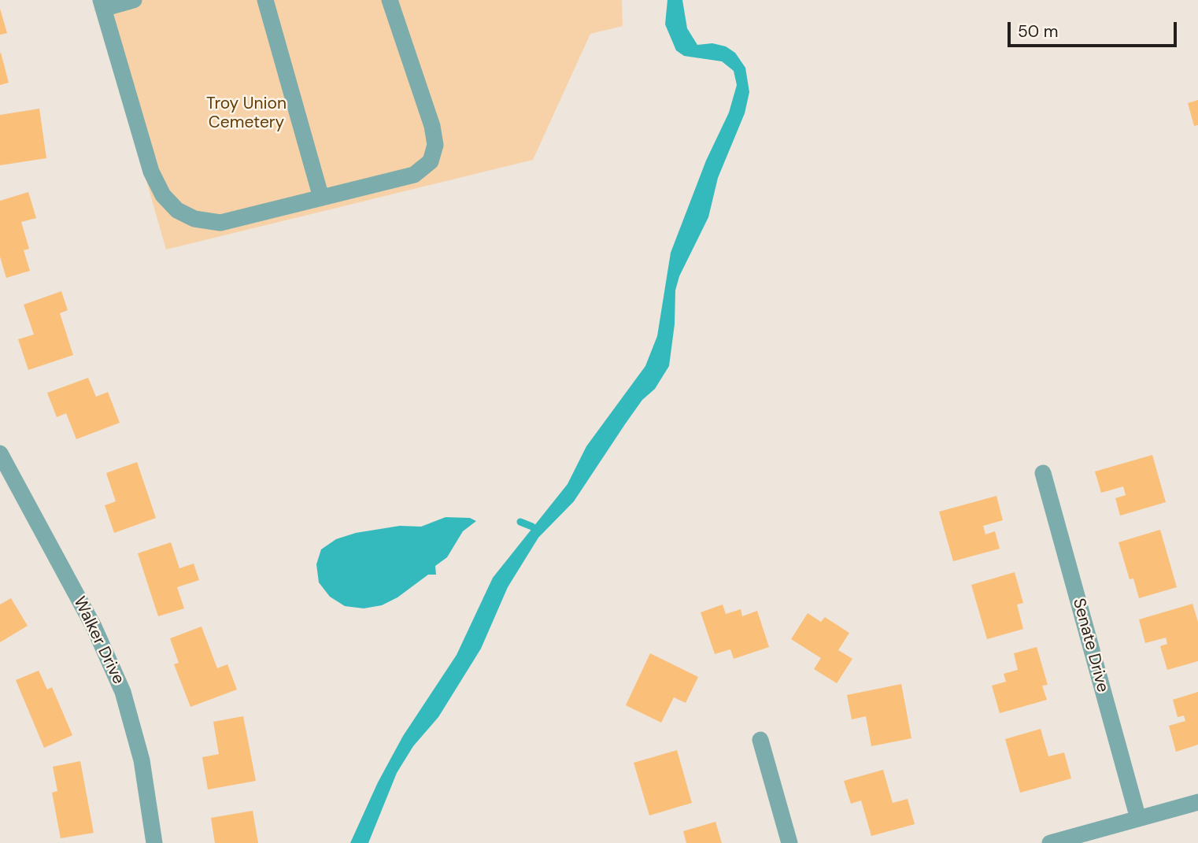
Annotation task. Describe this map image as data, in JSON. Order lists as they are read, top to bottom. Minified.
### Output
{"streets":{"street":["Walker Drive","Senate Drive"]},"parks":["Troy Union Cemetery"],"scale_bar":"50 m"}
